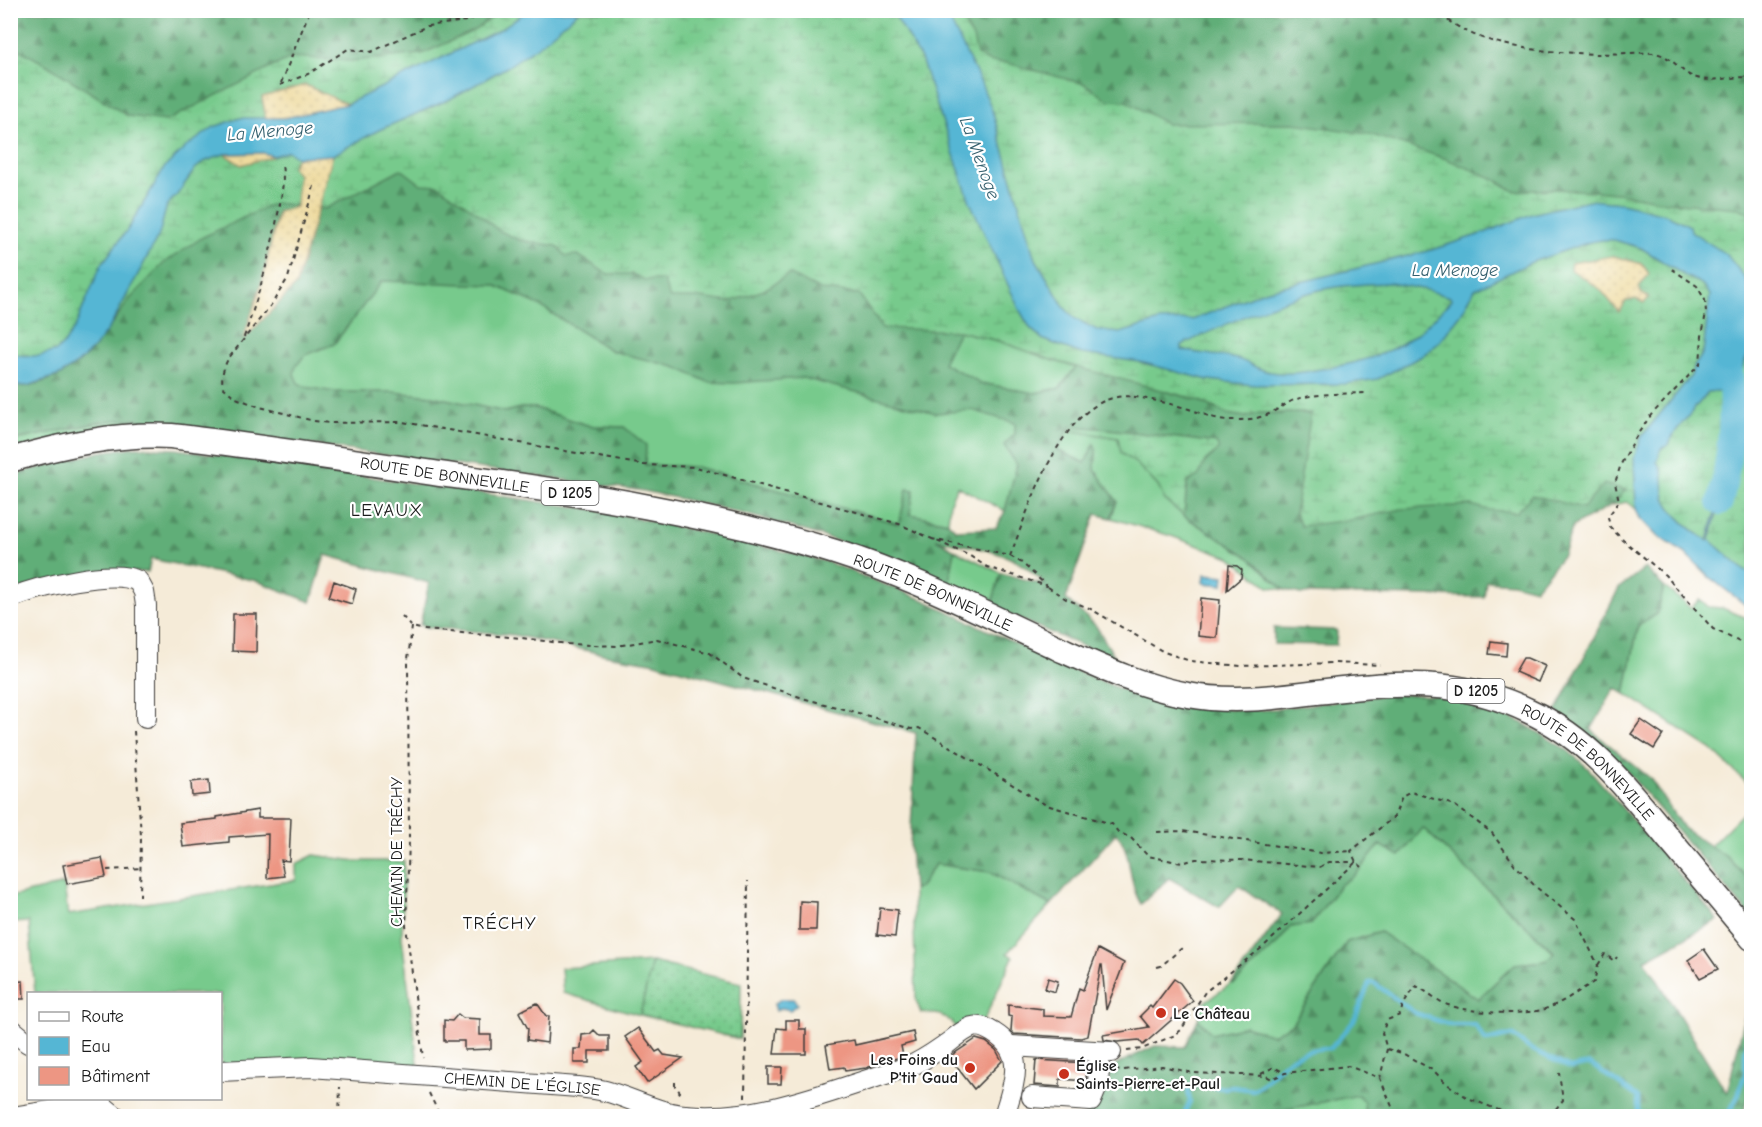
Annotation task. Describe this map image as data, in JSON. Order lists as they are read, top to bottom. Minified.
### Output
{"streets":{"main road":["ROUTE DE BONNEVILLE","D 1205"],"street":["CHEMIN DE L'ÉGLISE"],"path":["CHEMIN DE TRÉCHY"]},"crossings":[["CHEMIN DE TRÉCHY","CHEMIN DE L'ÉGLISE"]],"districts":["LEVAUX","TRÉCHY"],"water":["La Menoge"],"places":["Le Château","Les Foins du P'tit Gaud","Église Saints-Pierre-et-Paul"],"legend":["Route","Eau","Bâtiment"]}
